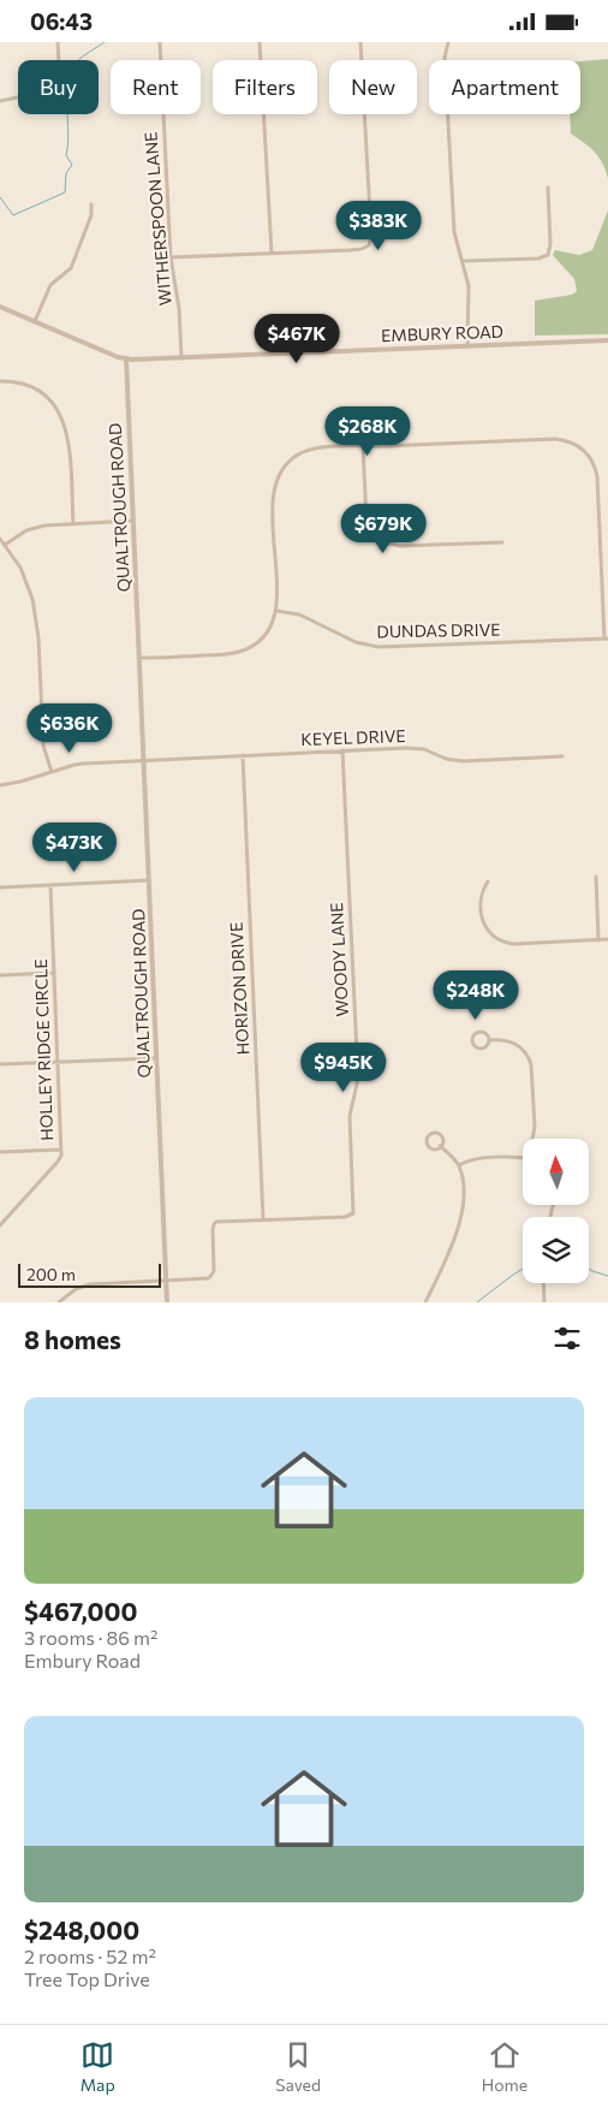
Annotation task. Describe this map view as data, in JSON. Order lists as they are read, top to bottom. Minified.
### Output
{"streets":{"street":["WITHERSPOON LANE","EMBURY ROAD","QUALTROUGH ROAD","DUNDAS DRIVE","KEYEL DRIVE","WOODY LANE","HORIZON DRIVE","HOLLEY RIDGE CIRCLE"]},"crossings":[["WITHERSPOON LANE","EMBURY ROAD"],["EMBURY ROAD","QUALTROUGH ROAD"],["QUALTROUGH ROAD","KEYEL DRIVE"],["QUALTROUGH ROAD","WOODY LANE"],["KEYEL DRIVE","WOODY LANE"],["KEYEL DRIVE","HORIZON DRIVE"],["WOODY LANE","HORIZON DRIVE"]],"scale_bar":"200 m","north":"top","page":{"status":"06:43","chip":["Buy","Rent","Filters","New","Apartment"],"price":["$383K","$467K","$268K","$679K","$636K","$473K","$248K","$945K"],"scale":"200 m","heading":"8 homes","list":[{"name":"$467,000","note":"3 rooms · 86 m² · Embury Road"},{"name":"$248,000","note":"2 rooms · 52 m² · Tree Top Drive"}],"tabs":["Map","Saved","Home"]}}
